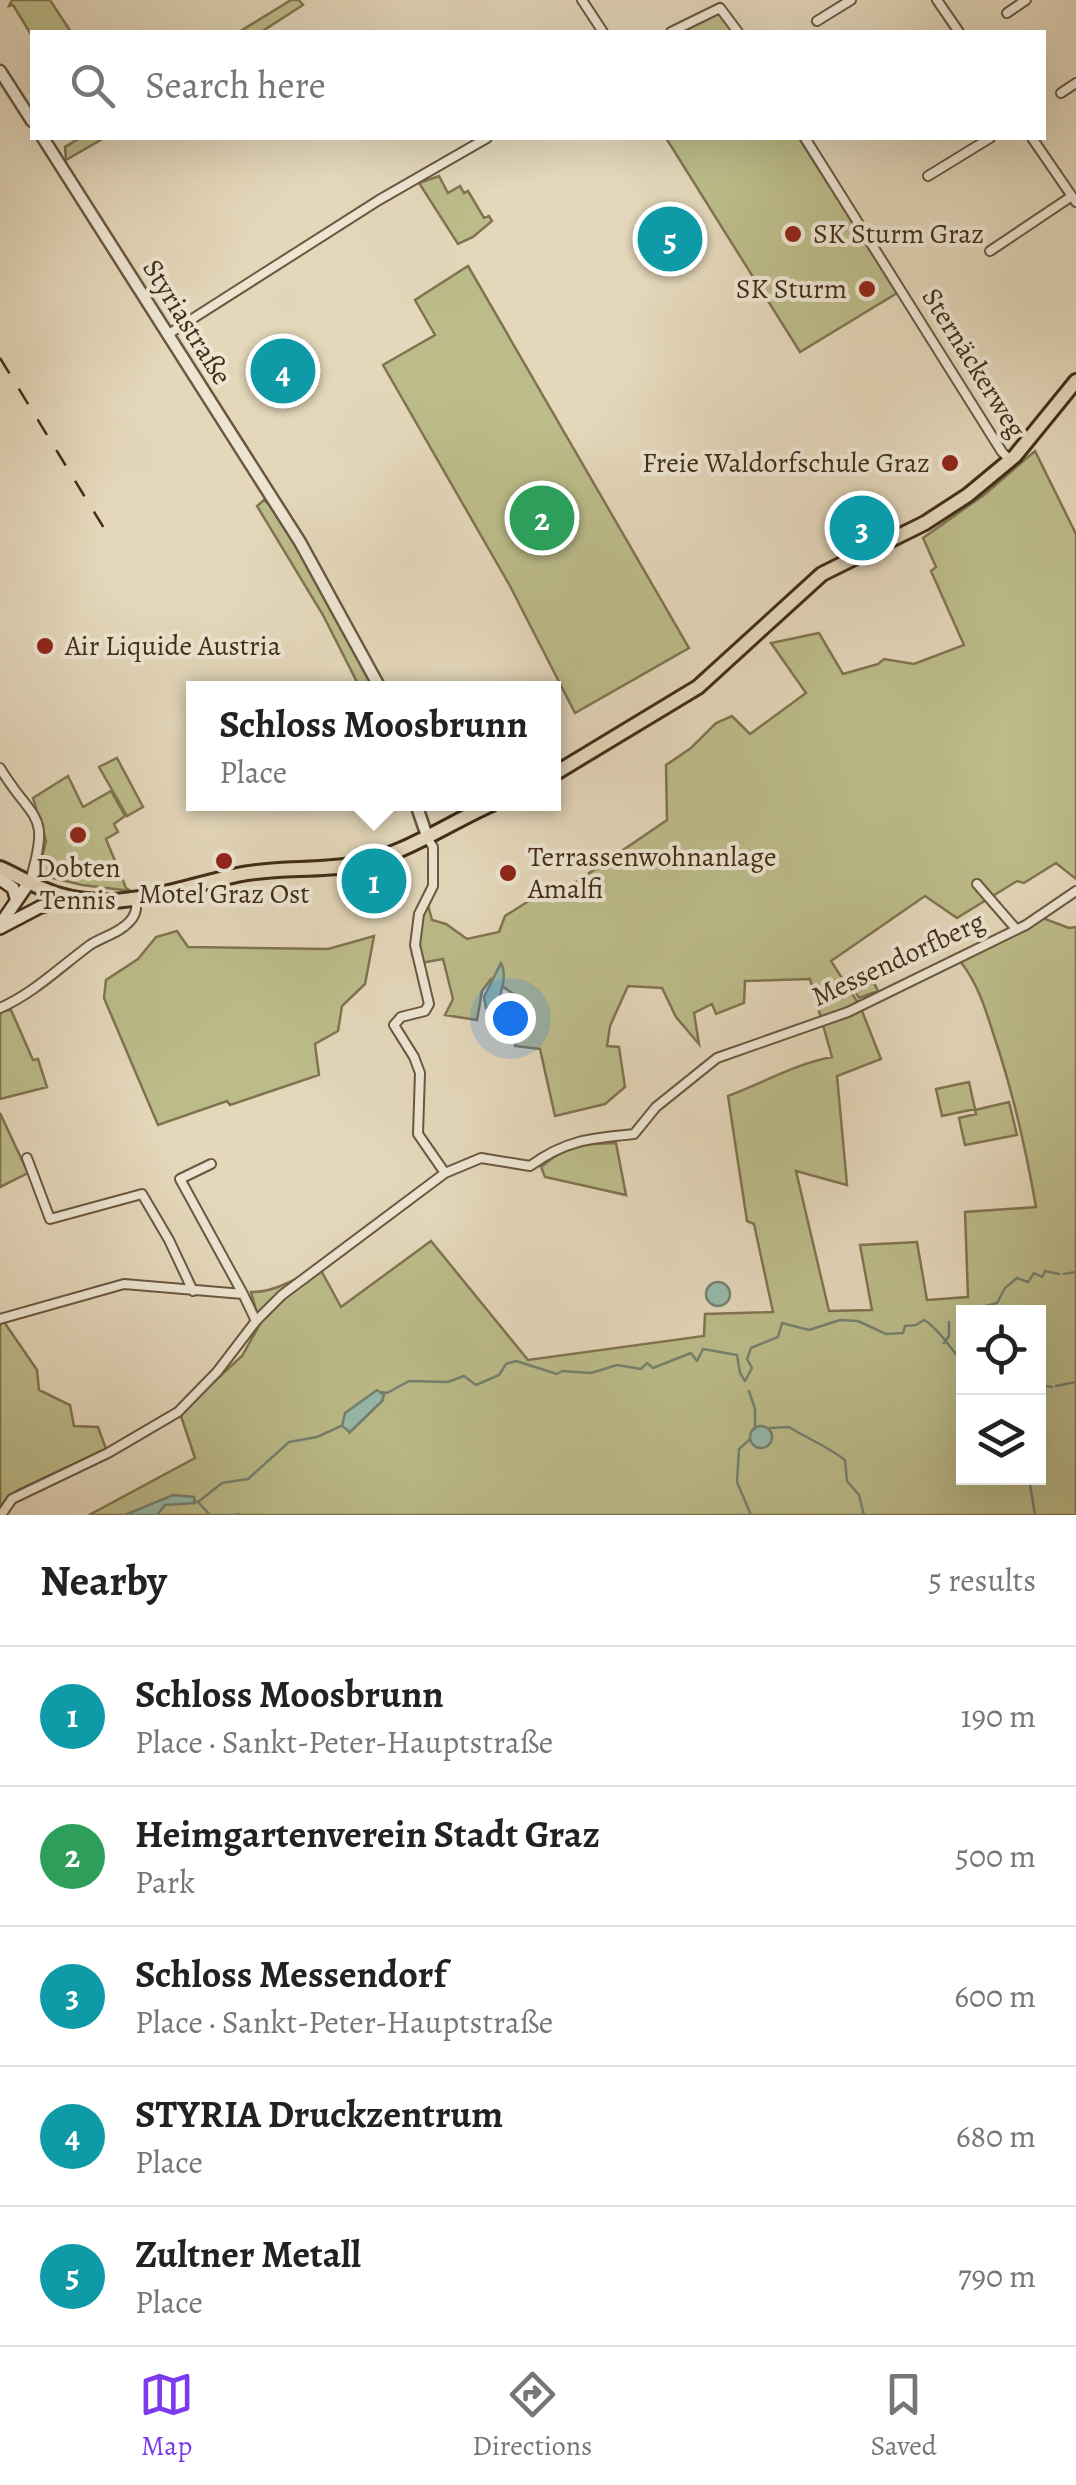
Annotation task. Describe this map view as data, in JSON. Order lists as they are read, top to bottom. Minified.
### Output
{"streets":{"street":["Styriastraße","Sternäckerweg","Messendorfberg"]},"places":["SK Sturm Graz","SK Sturm","Freie Waldorfschule Graz","Air Liquide Austria","Dobten Tennis","Motel Graz Ost","Terrassenwohnanlage Amalfi"],"page":{"search":"Search here","pins":["5","4","2","3","1"],"popup":["Schloss Moosbrunn","Place"],"heading":["Nearby","5 results"],"list":[{"mark":"1","name":"Schloss Moosbrunn","note":"Place · Sankt-Peter-Hauptstraße","value":"190 m"},{"mark":"2","name":"Heimgartenverein Stadt Graz","note":"Park","value":"500 m"},{"mark":"3","name":"Schloss Messendorf","note":"Place · Sankt-Peter-Hauptstraße","value":"600 m"},{"mark":"4","name":"STYRIA Druckzentrum","note":"Place","value":"680 m"},{"mark":"5","name":"Zultner Metall","note":"Place","value":"790 m"}],"nav":["Map","Directions","Saved"]}}
